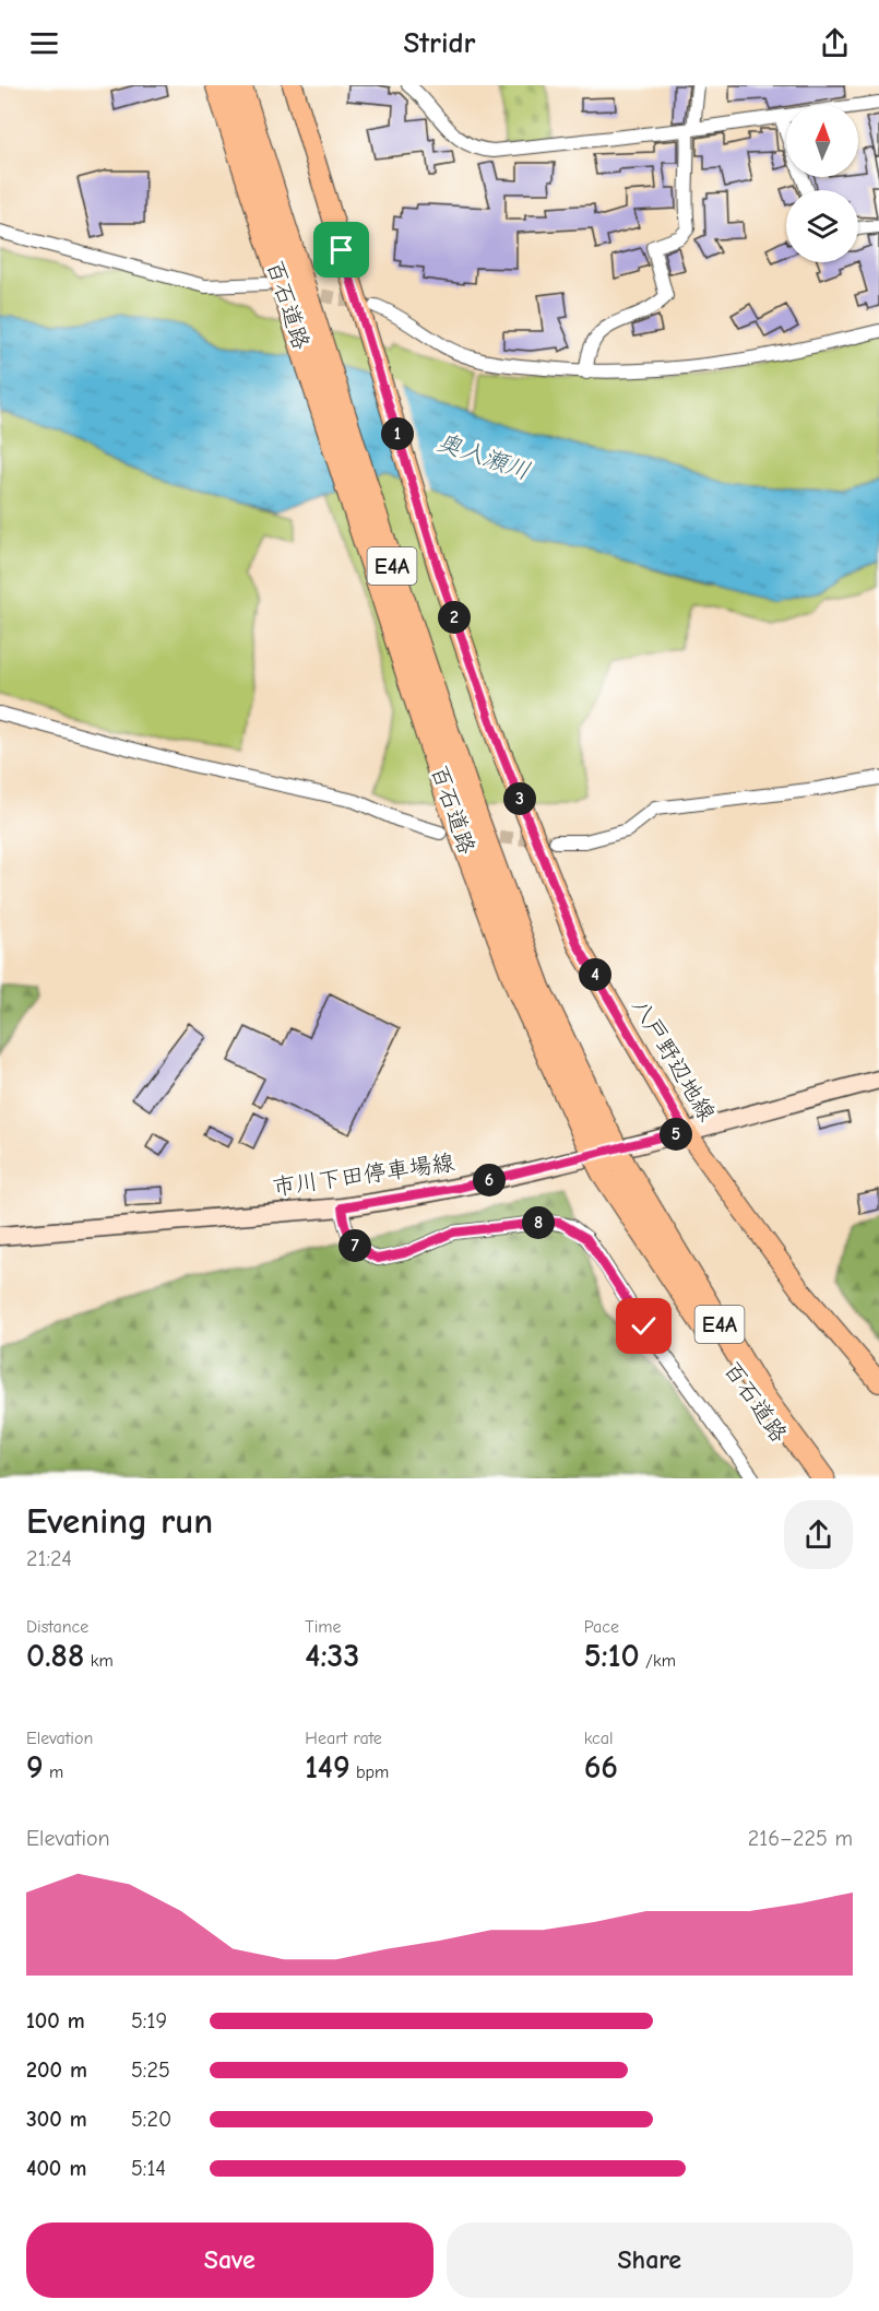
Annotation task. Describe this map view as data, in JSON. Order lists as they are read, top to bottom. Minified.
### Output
{"streets":{"highway":["百石道路","E4A"],"main road":["八戸野辺地線","市川下田停車場線"]},"crossings":[["八戸野辺地線","市川下田停車場線"]],"water":["奥入瀬川"],"north":"top","page":{"header":"Stridr","pins":["1","2","3","4","5","6","8","7"],"heading":["Evening run","21:24"],"stats":[["Distance","0.88 km"],["Time","4:33"],["Pace","5:10 /km"],["Elevation","9 m"],["Heart rate","149 bpm"],["kcal","66"]],"chart":["Elevation","216–225 m"],"list":[{"name":"100 m","note":"5:19"},{"name":"200 m","note":"5:25"},{"name":"300 m","note":"5:20"},{"name":"400 m","note":"5:14"}],"buttons":["Save","Share"]}}
